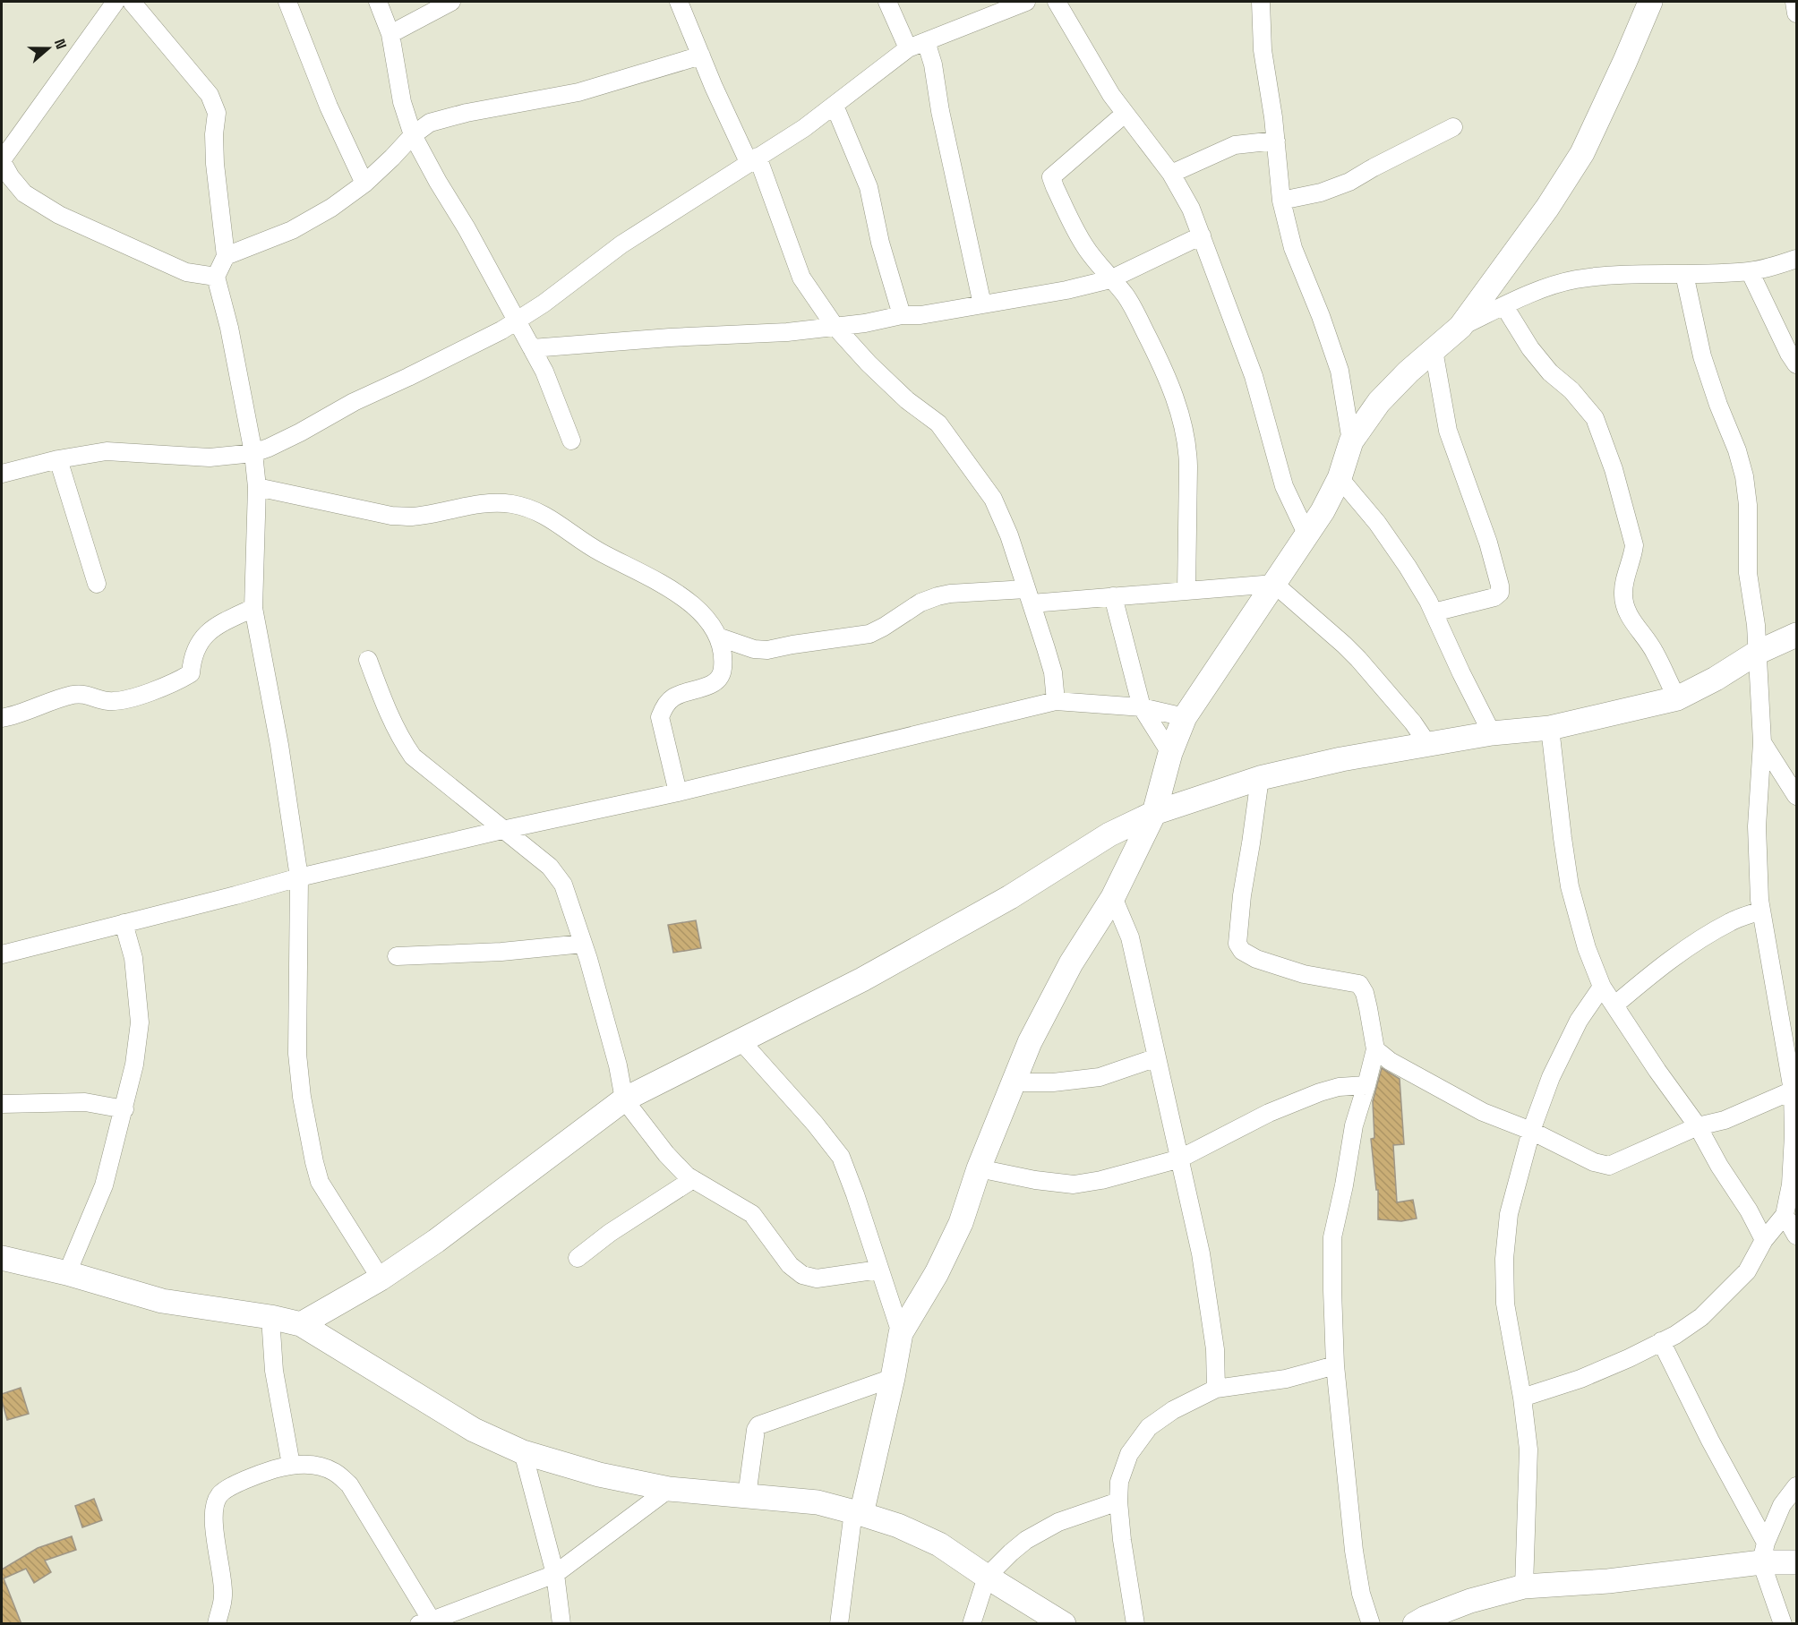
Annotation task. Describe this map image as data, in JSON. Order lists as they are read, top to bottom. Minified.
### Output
{"north":"right"}
